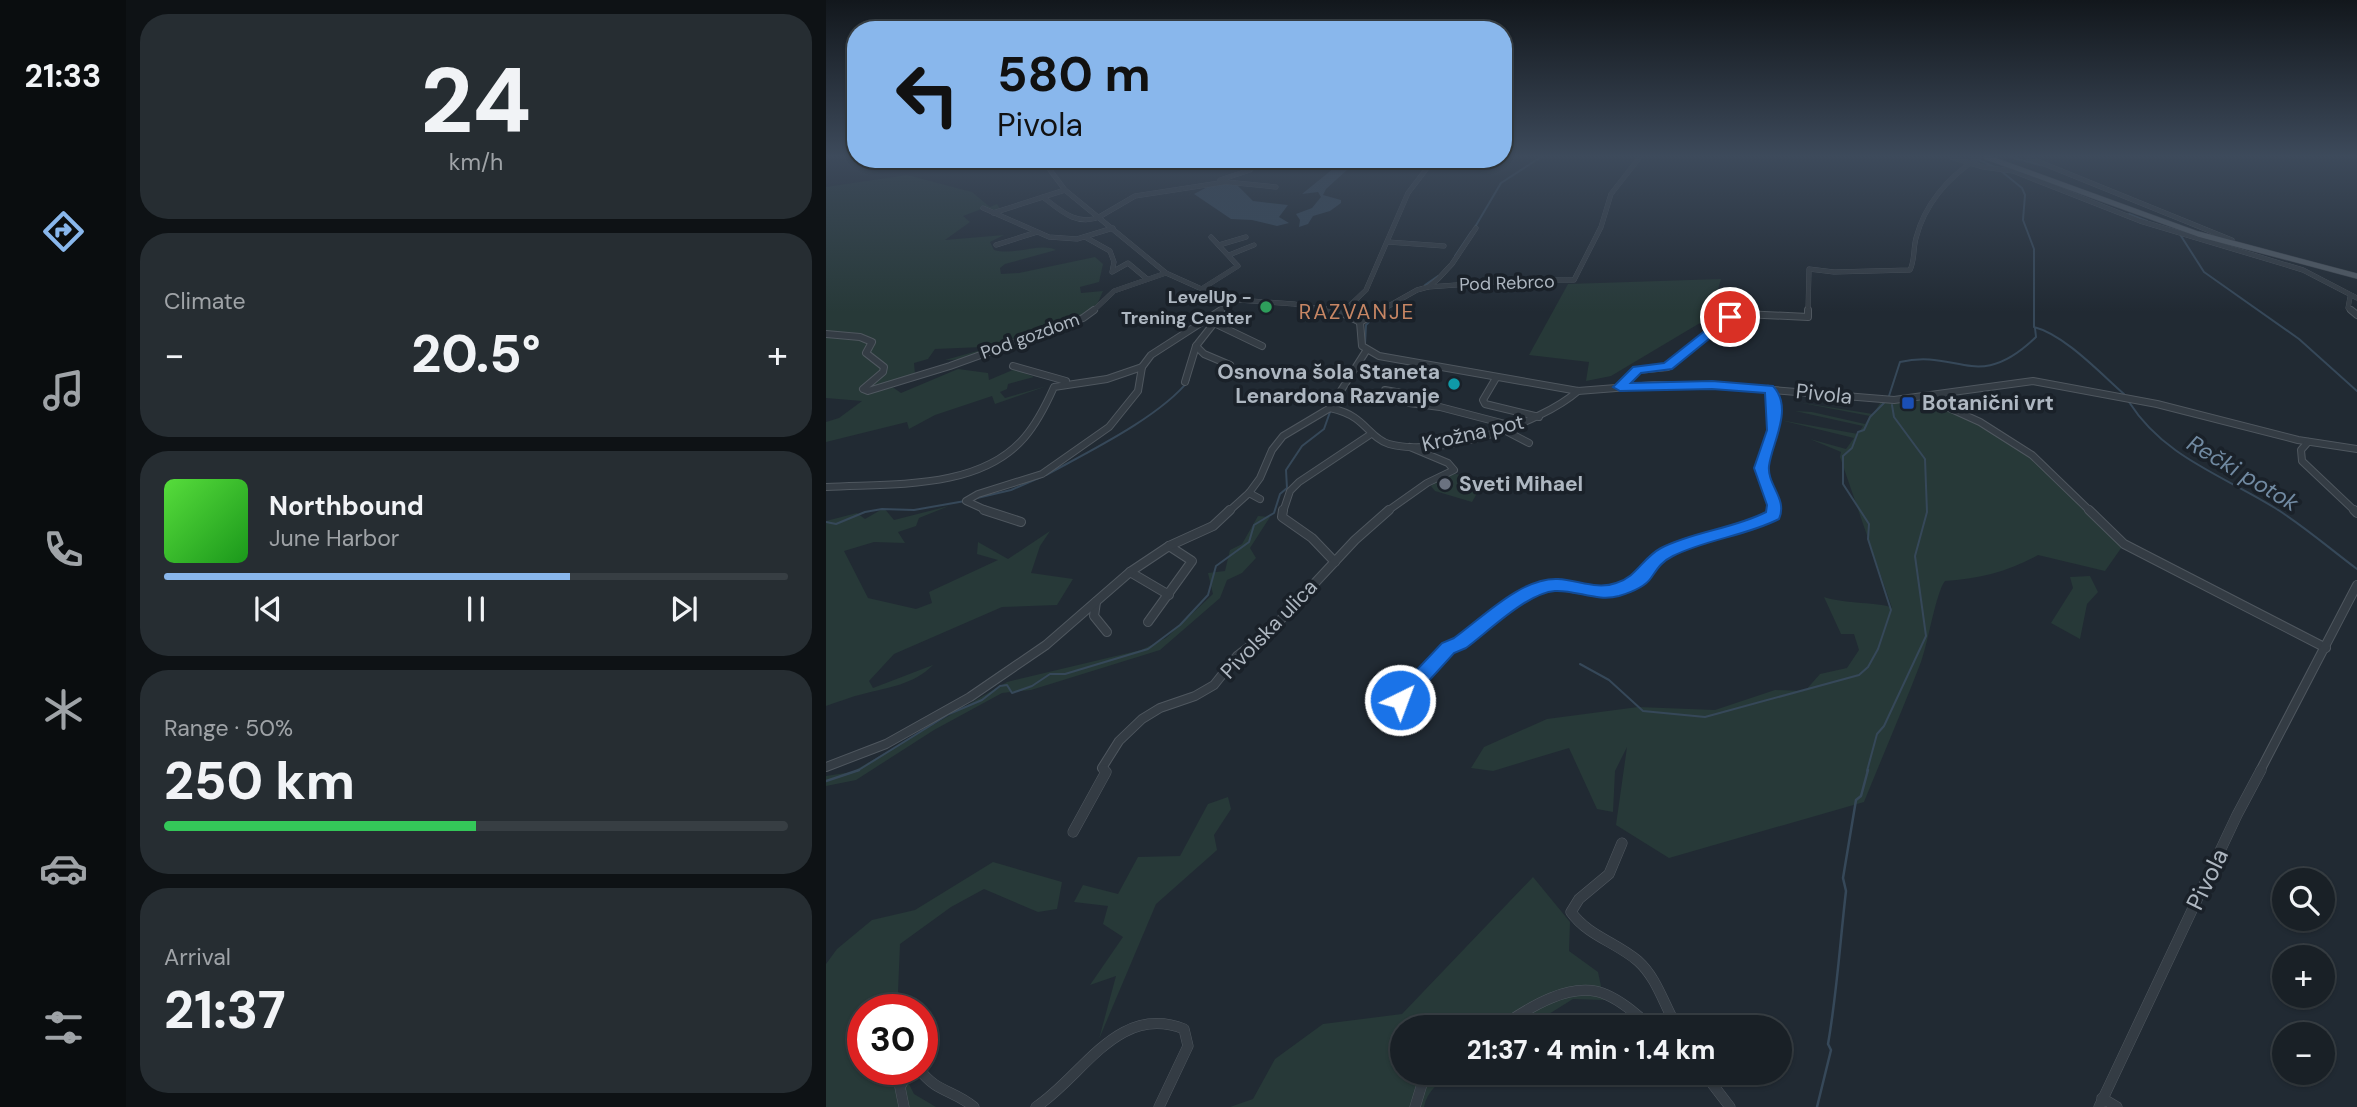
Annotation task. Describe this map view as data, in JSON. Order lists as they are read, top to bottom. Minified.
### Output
{"streets":{"street":["Pod Rebrco","Pod gozdom","Pivola","Krožna pot","Pivolska ulica"]},"crossings":[["Krožna pot","Pivolska ulica"]],"districts":["RAZVANJE"],"water":["Rečki potok"],"places":{"other":["LevelUp - Trening Center","Osnovna šola Staneta Lenardona Razvanje","Sveti Mihael"],"transit":["Botanični vrt"]},"page":{"tabs":"21:33","tile":[["24","km/h"],"Climate",["Range · 50%","250 km"],["Arrival","21:37"]],"turn":["580 m","Pivola"],"heat":["−","20.5°","+"],"song":["Northbound","June Harbor"],"map_buttons":["+","−"],"limit":"30","trip":"21:37 · 4 min · 1.4 km"}}
